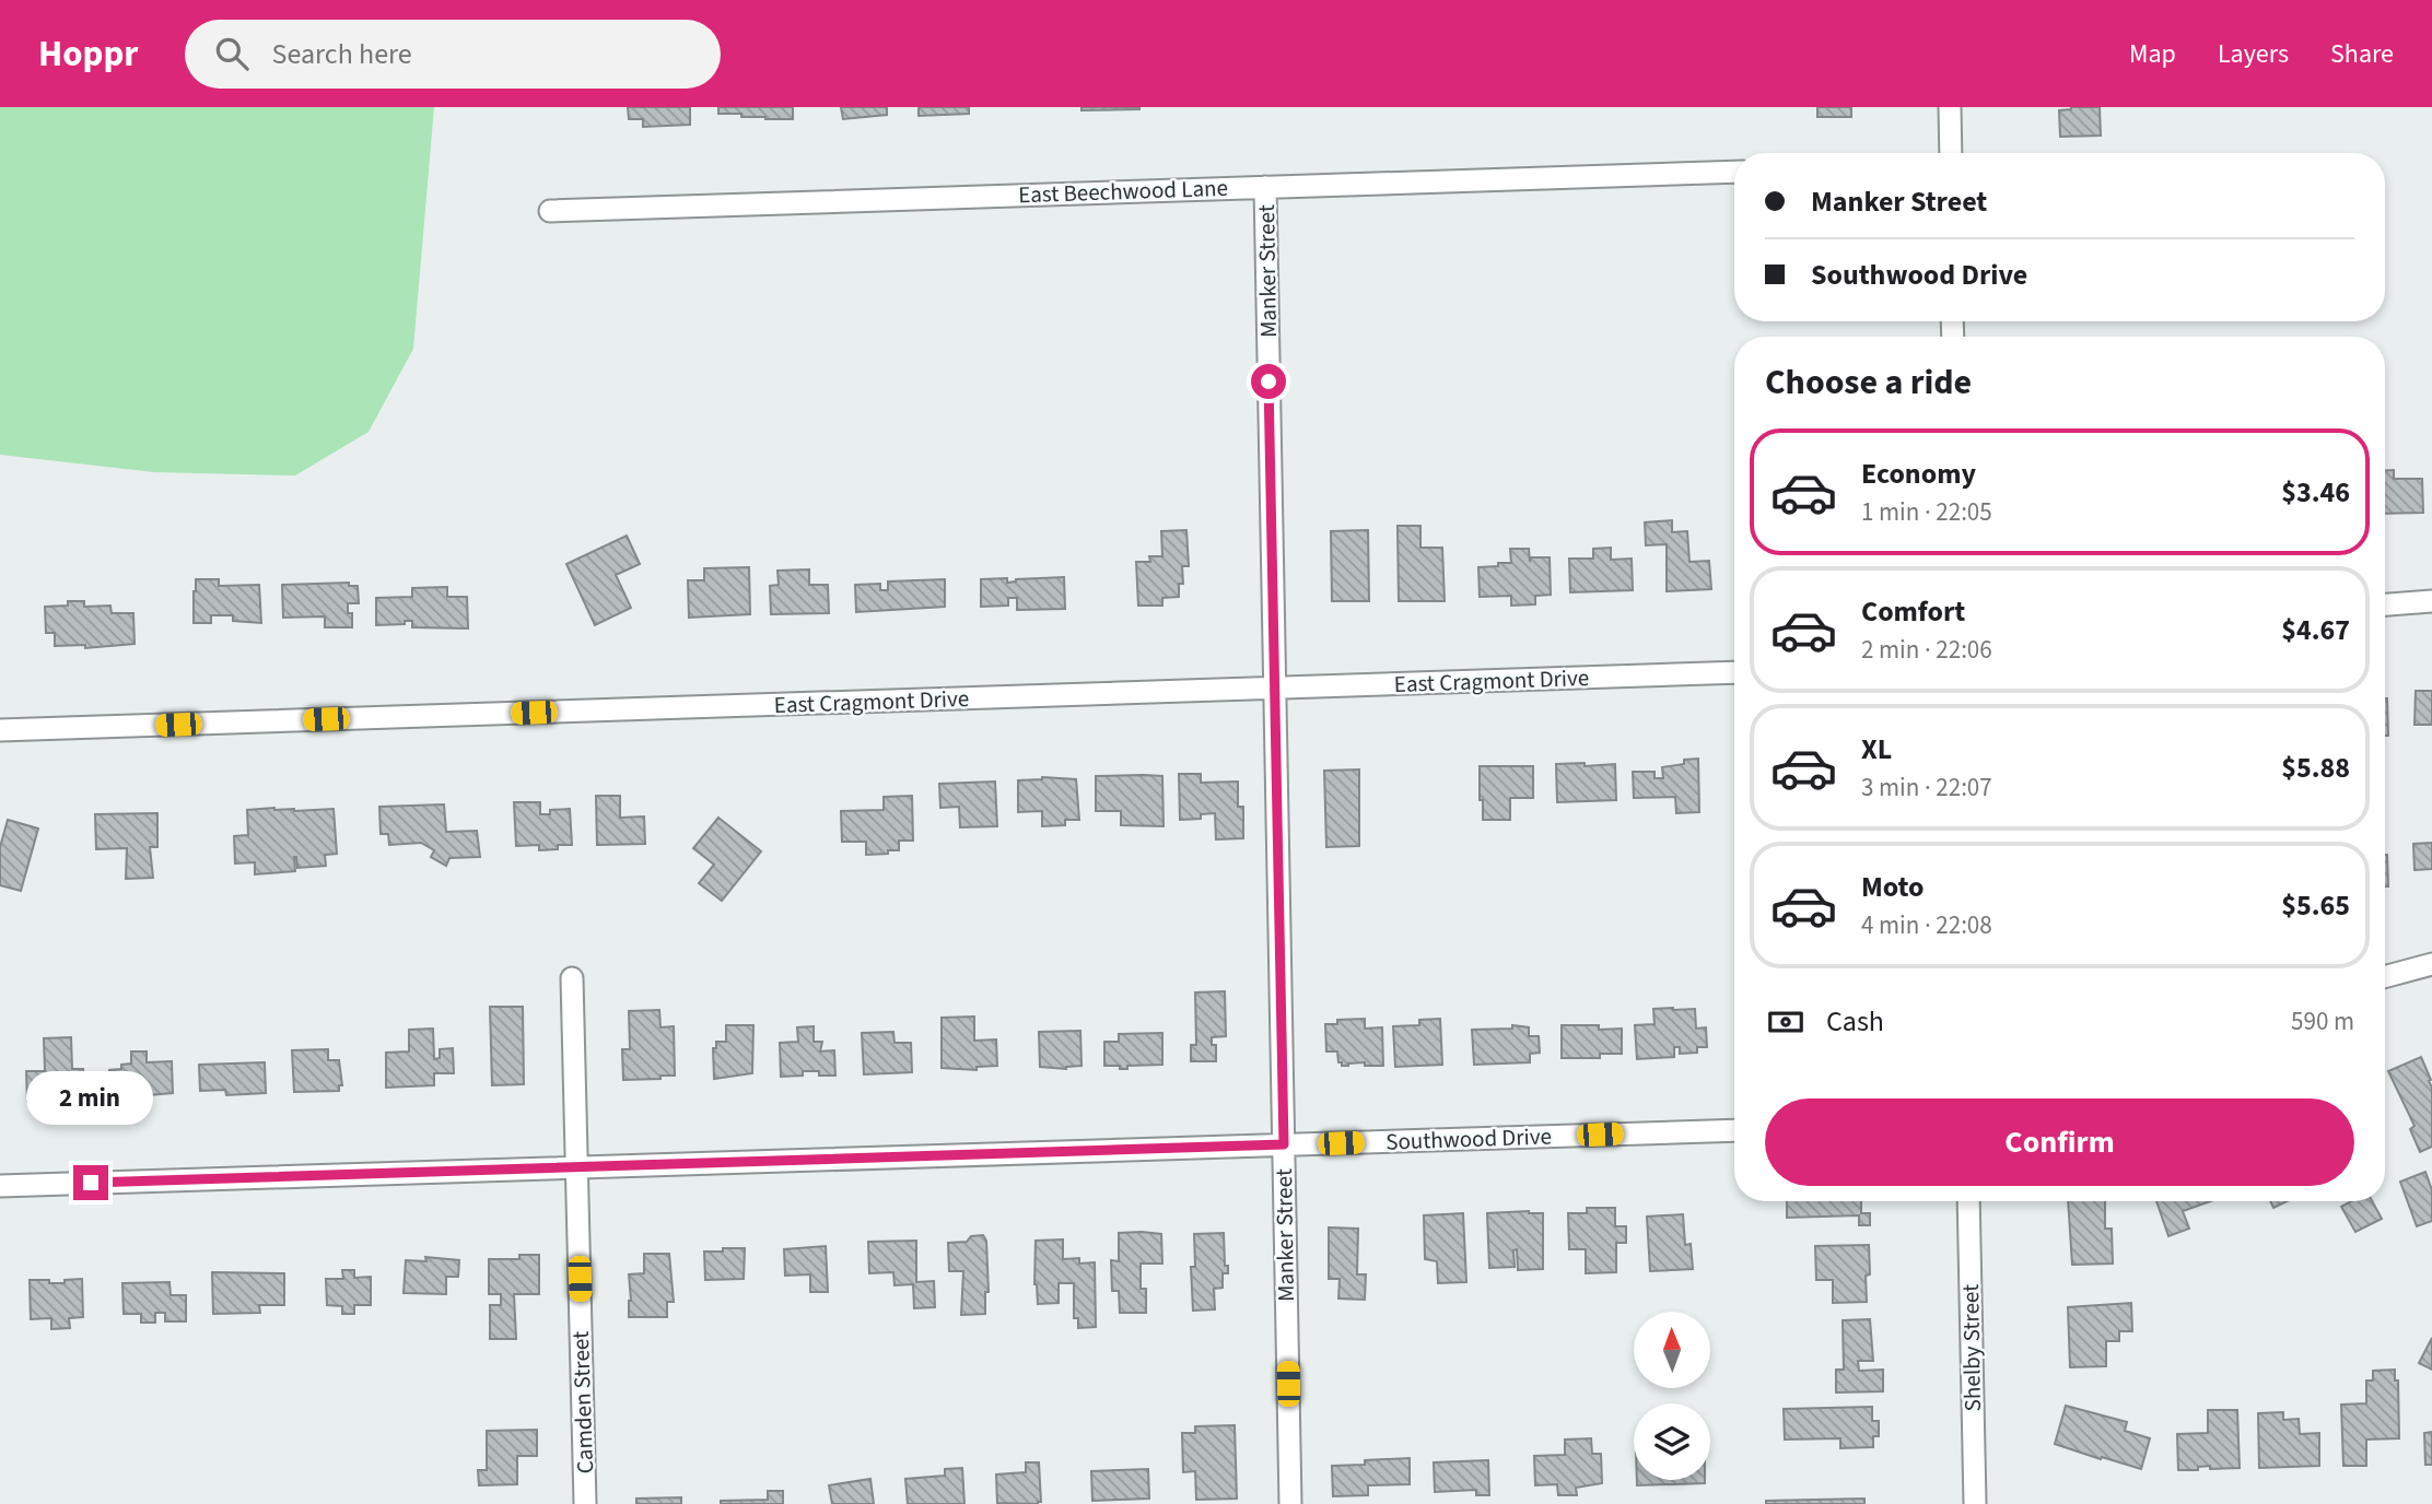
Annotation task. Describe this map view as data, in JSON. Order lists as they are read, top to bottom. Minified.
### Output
{"streets":{"street":["East Beechwood Lane","Manker Street","East Cragmont Drive","Southwood Drive","Shelby Street","Camden Street"]},"crossings":[["East Beechwood Lane","Manker Street"],["Manker Street","East Cragmont Drive"],["Manker Street","Southwood Drive"],["Southwood Drive","Camden Street"]],"north":"top","page":{"header":"Hoppr","search":"Search here","nav":["Map","Layers","Share"],"banner":["Manker Street","Southwood Drive"],"heading":"Choose a ride","list":[{"name":"Economy","note":"1 min · 22:05","value":"$3.46"},{"name":"Comfort","note":"2 min · 22:06","value":"$4.67"},{"name":"XL","note":"3 min · 22:07","value":"$5.88"},{"name":"Moto","note":"4 min · 22:08","value":"$5.65"}],"pay":["Cash","590 m"],"bubble":"2 min","buttons":"Confirm"}}
